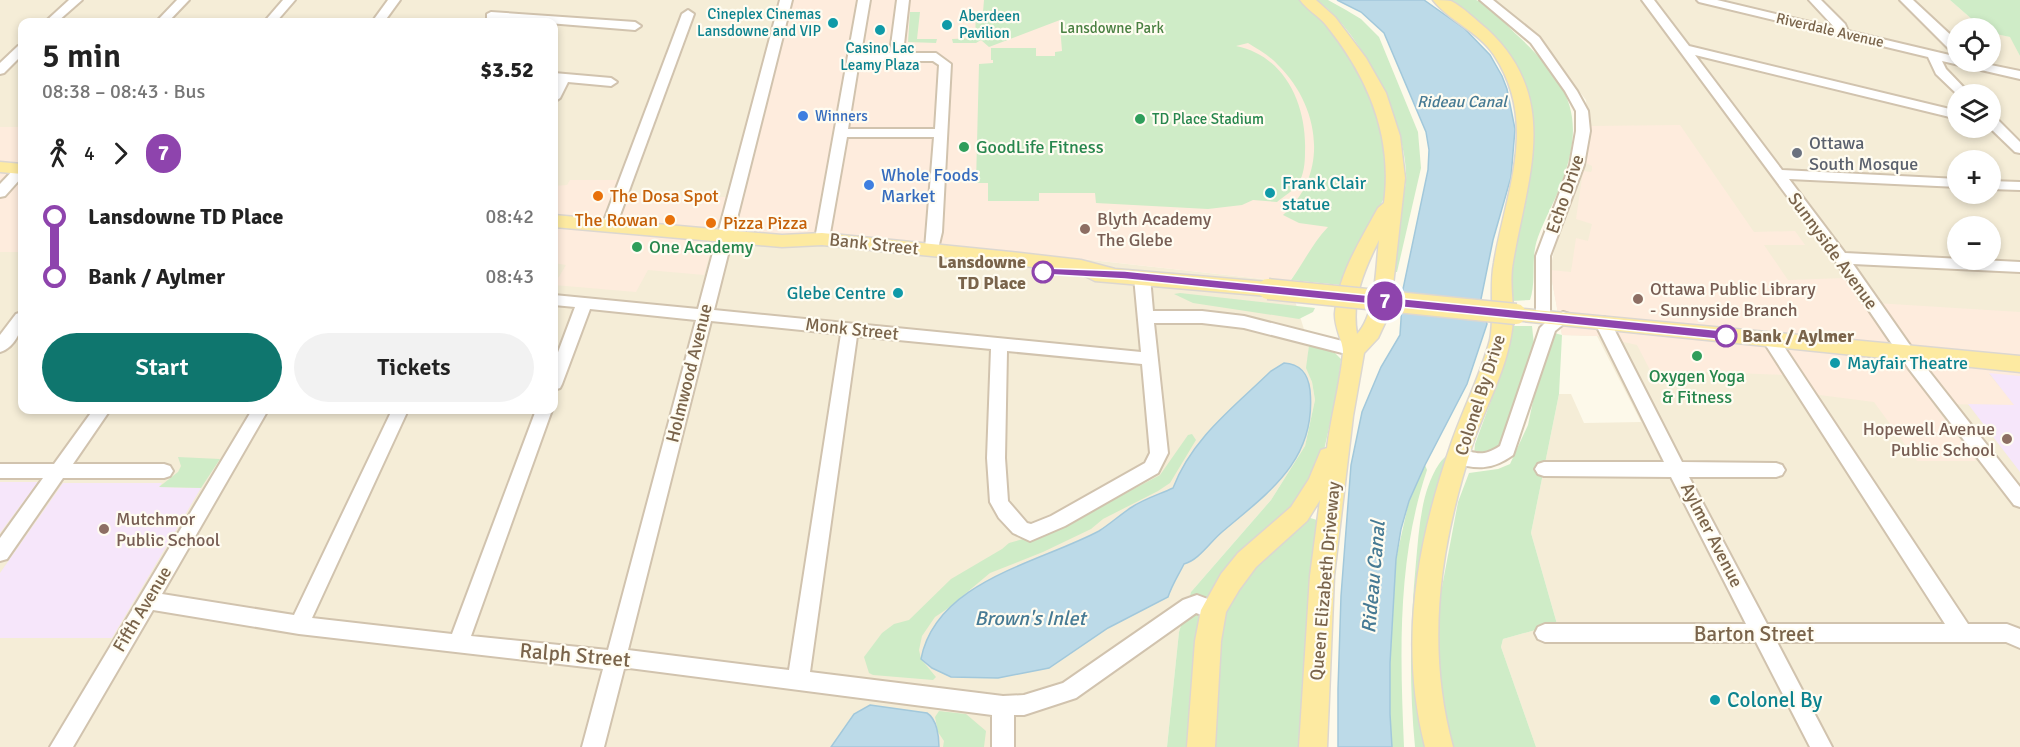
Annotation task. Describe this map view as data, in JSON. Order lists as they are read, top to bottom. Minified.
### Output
{"streets":{"main road":["Bank Street","Colonel By Drive","Queen Elizabeth Driveway"],"street":["Riverdale Avenue","Echo Drive","Sunnyside Avenue","Monk Street","Holmwood Avenue","Aylmer Avenue","Fifth Avenue","Barton Street","Ralph Street"]},"crossings":[["Echo Drive","Bank Street"],["Bank Street","Sunnyside Avenue"],["Bank Street","Holmwood Avenue"],["Bank Street","Aylmer Avenue"],["Monk Street","Holmwood Avenue"],["Holmwood Avenue","Ralph Street"],["Aylmer Avenue","Barton Street"],["Queen Elizabeth Driveway","Ralph Street"],["Fifth Avenue","Ralph Street"]],"water":["Rideau Canal","Brown's Inlet"],"parks":["Lansdowne Park"],"places":["Cineplex Cinemas Lansdowne and VIP","Aberdeen Pavilion","Casino Lac Leamy Plaza","Winners","TD Place Stadium","GoodLife Fitness","Ottawa South Mosque","Whole Foods Market","Frank Clair statue","The Dosa Spot","The Rowan","Pizza Pizza","Blyth Academy The Glebe","One Academy","Lansdowne TD Place","Glebe Centre","Ottawa Public Library - Sunnyside Branch","Bank / Aylmer","Oxygen Yoga & Fitness","Mayfair Theatre","Hopewell Avenue Public School","Mutchmor Public School","Colonel By"],"lines":["bus line 7"],"page":{"on_map":"7","map_buttons":["+","−"],"heading":["5 min","08:38 – 08:43 · Bus","$3.52"],"legs":["4","7"],"list":[{"name":"Lansdowne TD Place","value":"08:42"},{"name":"Bank / Aylmer","value":"08:43"}],"buttons":["Start","Tickets"]}}
